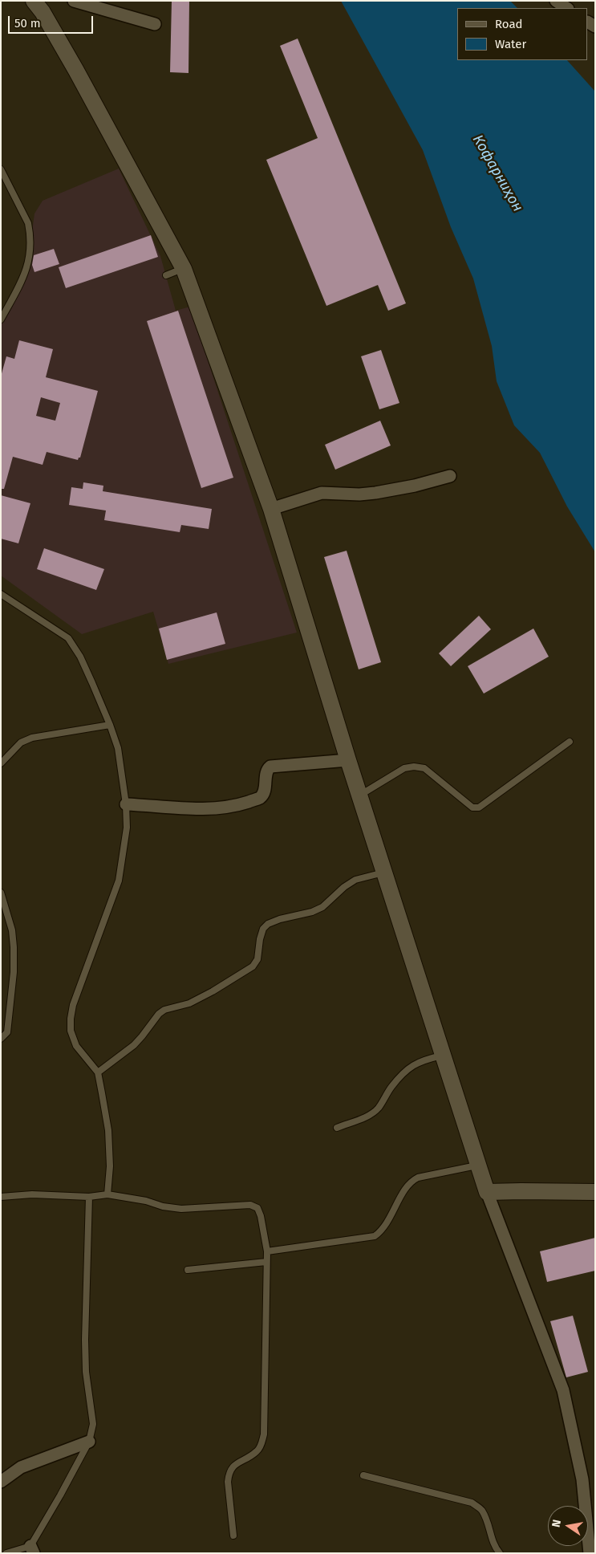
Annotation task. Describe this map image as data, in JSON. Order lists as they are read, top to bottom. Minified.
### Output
{"water":["Кофарниҳон"],"legend":["Road","Water"],"scale_bar":"50 m","north":"left"}
